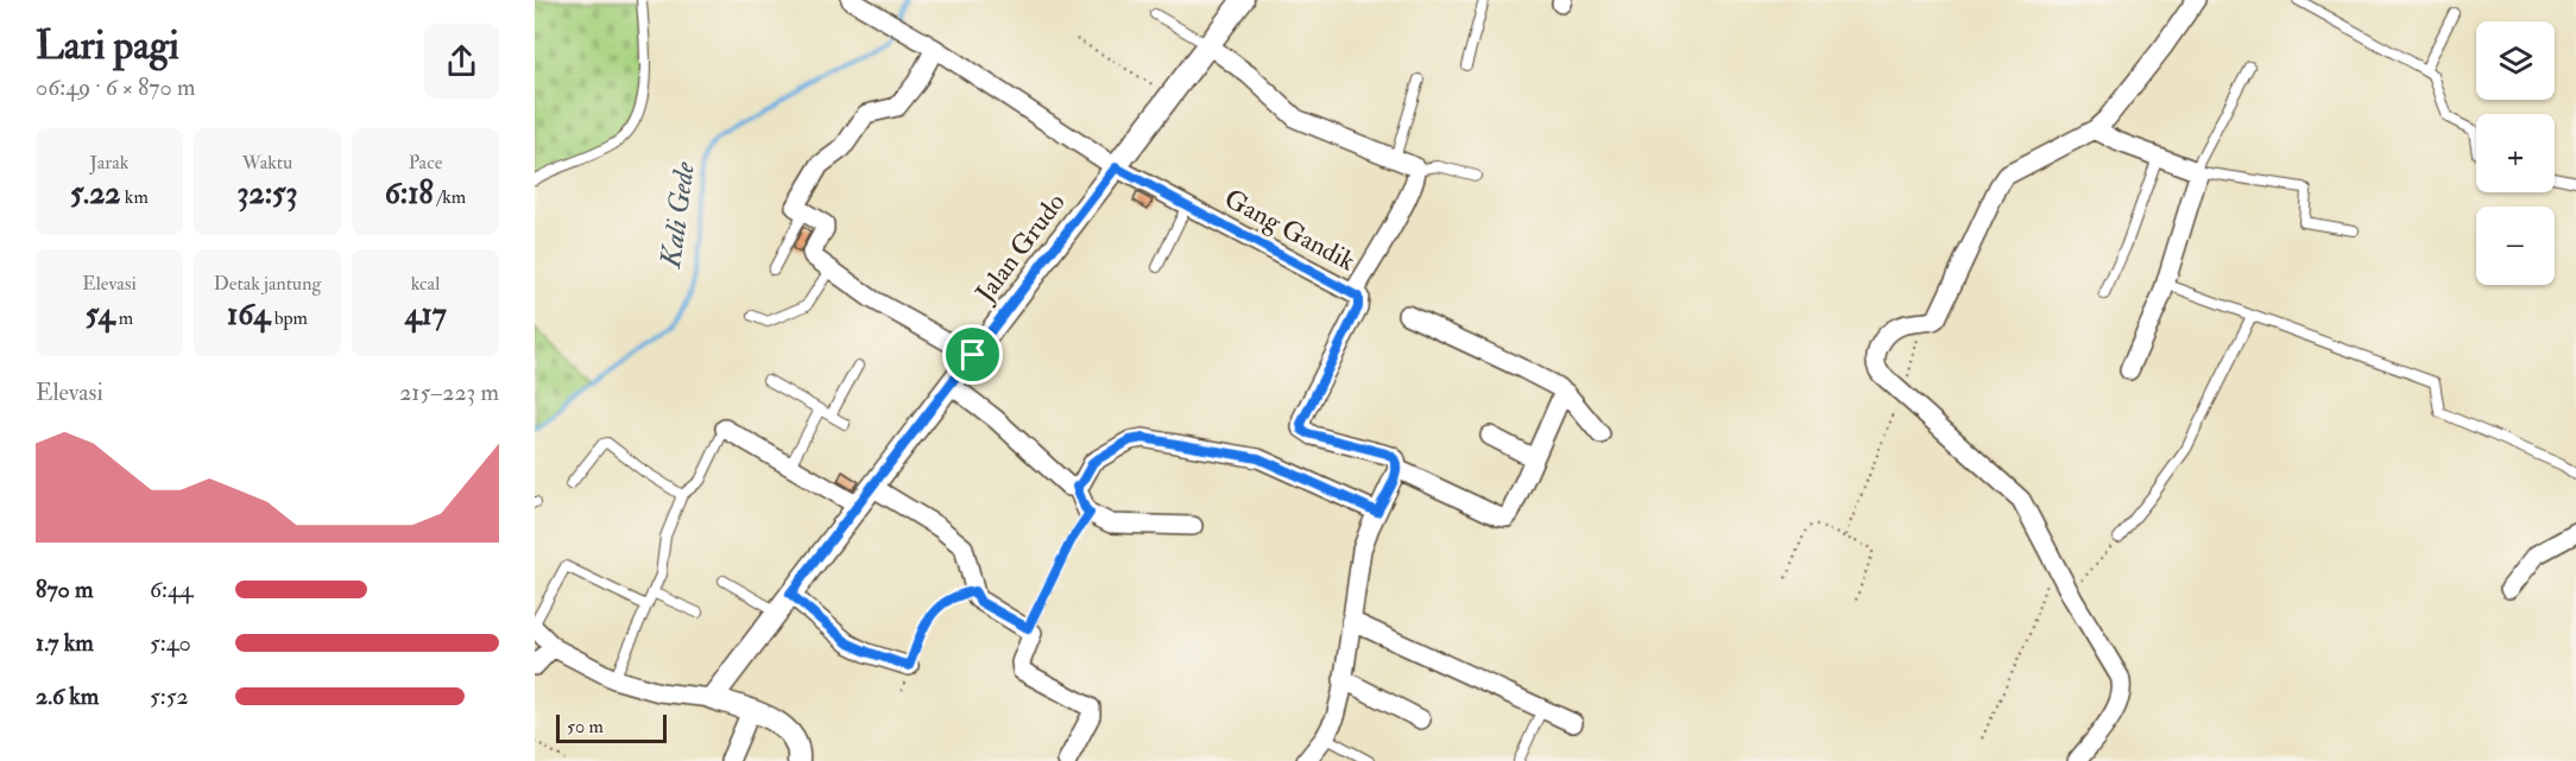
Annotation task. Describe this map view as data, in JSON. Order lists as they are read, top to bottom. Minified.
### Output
{"streets":{"street":["Gang Gandik","Jalan Grudo"]},"crossings":[["Gang Gandik","Jalan Grudo"]],"water":["Kali Gede"],"scale_bar":"50 m","page":{"heading":["Lari pagi","06:49 · 6 × 870 m"],"map_buttons":["+","−"],"stats":[["Jarak","5.22 km"],["Waktu","32:53"],["Pace","6:18 /km"],["Elevasi","54 m"],["Detak jantung","164 bpm"],["kcal","417"]],"chart":["Elevasi","215–223 m"],"list":[{"name":"870 m","note":"6:44"},{"name":"1.7 km","note":"5:40"},{"name":"2.6 km","note":"5:52"}],"scale":"50 m"}}
